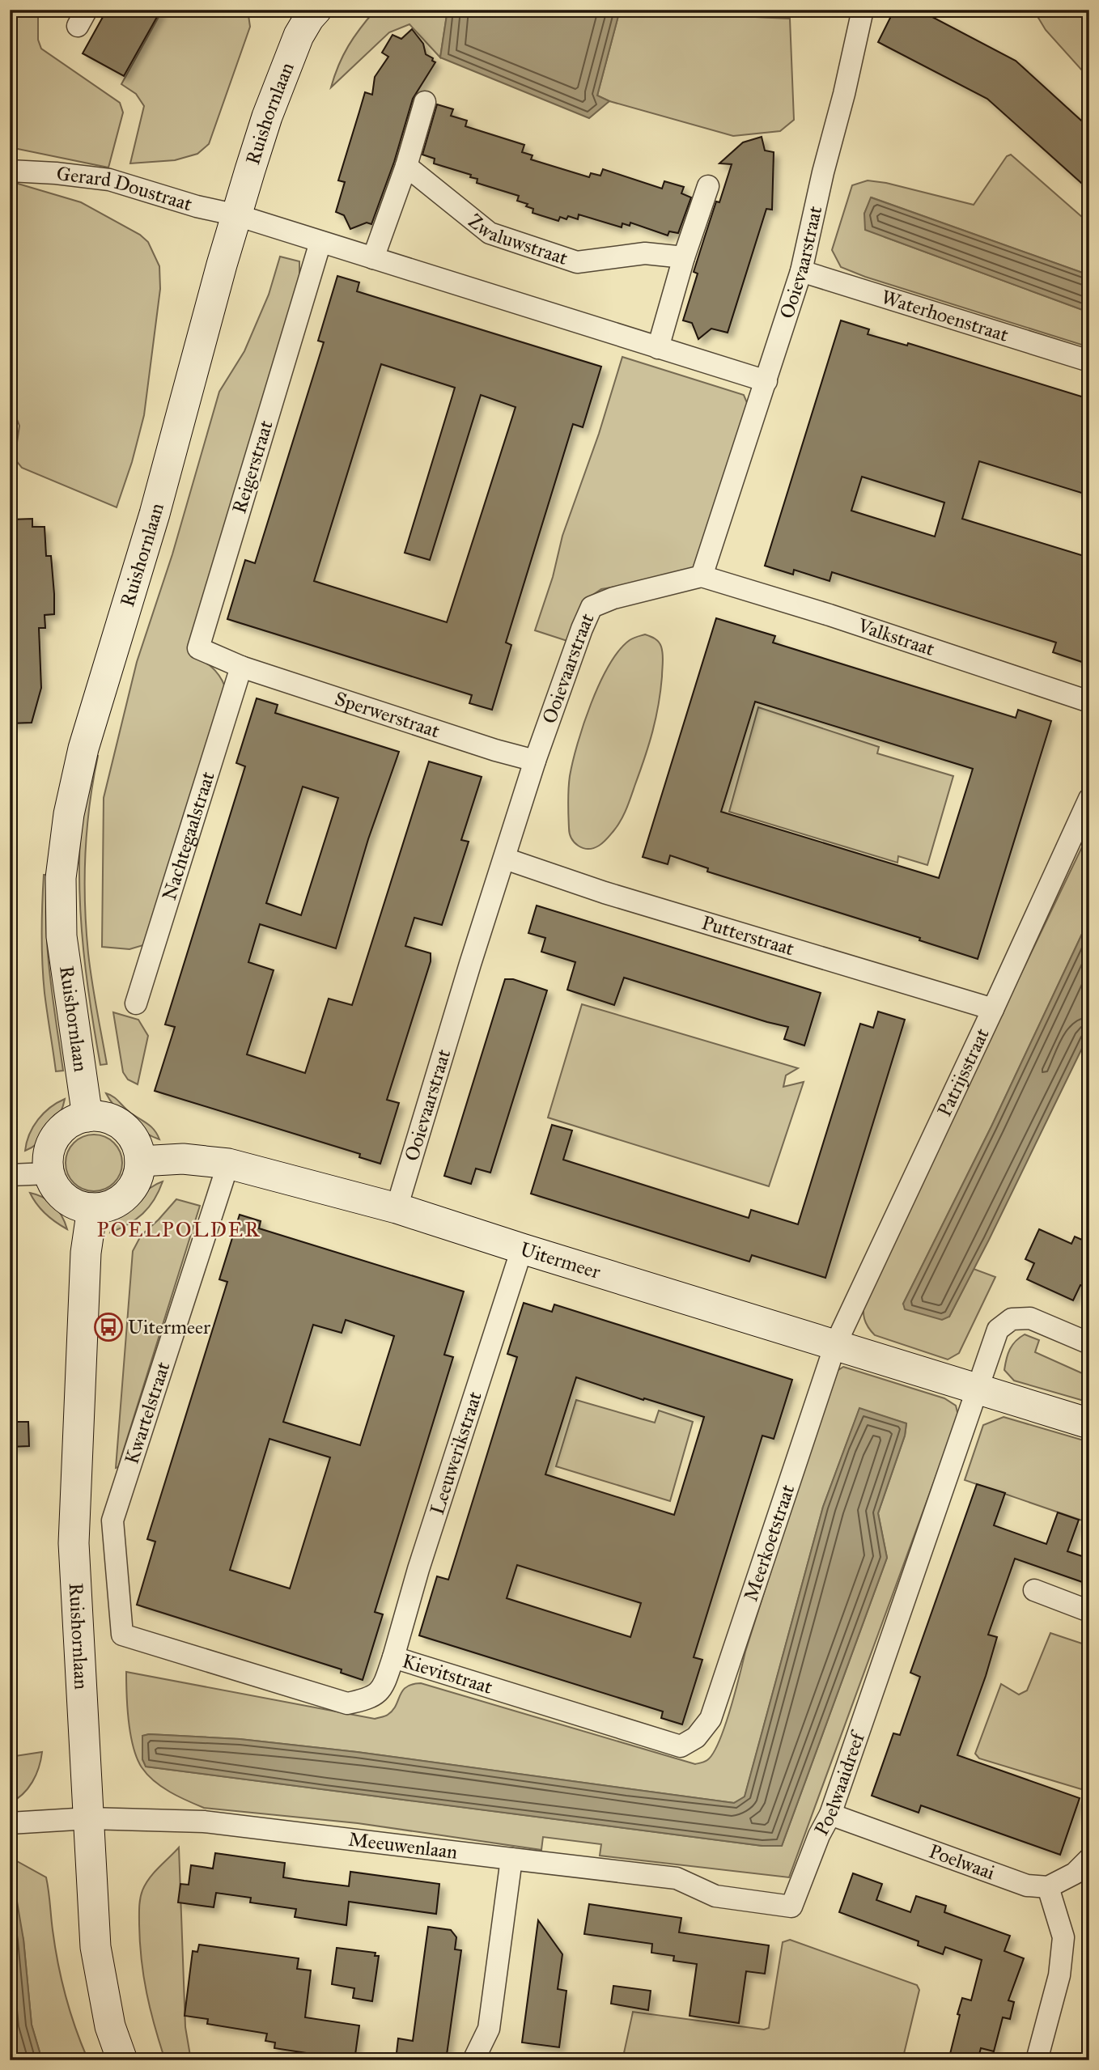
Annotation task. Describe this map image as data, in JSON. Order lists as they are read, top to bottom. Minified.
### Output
{"streets":{"main road":["Ruishornlaan","Uitermeer"],"street":["Gerard Doustraat","Zwaluwstraat","Ooievaarstraat","Waterhoenstraat","Reigerstraat","Valkstraat","Sperwerstraat","Nachtegaalstraat","Putterstraat","Patrijsstraat","Kwartelstraat","Leeuwerikstraat","Meerkoetstraat","Kievitstraat","Poelwaaidreef","Meeuwenlaan","Poelwaai"]},"crossings":[["Ruishornlaan","Gerard Doustraat"],["Ruishornlaan","Uitermeer"],["Ruishornlaan","Meeuwenlaan"],["Ooievaarstraat","Waterhoenstraat"],["Ooievaarstraat","Valkstraat"],["Ooievaarstraat","Sperwerstraat"],["Ooievaarstraat","Putterstraat"],["Ooievaarstraat","Uitermeer"],["Reigerstraat","Sperwerstraat"],["Reigerstraat","Nachtegaalstraat"],["Sperwerstraat","Nachtegaalstraat"],["Putterstraat","Patrijsstraat"],["Patrijsstraat","Uitermeer"],["Patrijsstraat","Meerkoetstraat"],["Uitermeer","Kwartelstraat"],["Uitermeer","Leeuwerikstraat"],["Uitermeer","Meerkoetstraat"],["Uitermeer","Poelwaaidreef"],["Kwartelstraat","Kievitstraat"],["Leeuwerikstraat","Kievitstraat"],["Meerkoetstraat","Kievitstraat"],["Poelwaaidreef","Meeuwenlaan"],["Poelwaaidreef","Poelwaai"]],"districts":["POELPOLDER"],"places":{"bus stop":["Uitermeer"]}}
